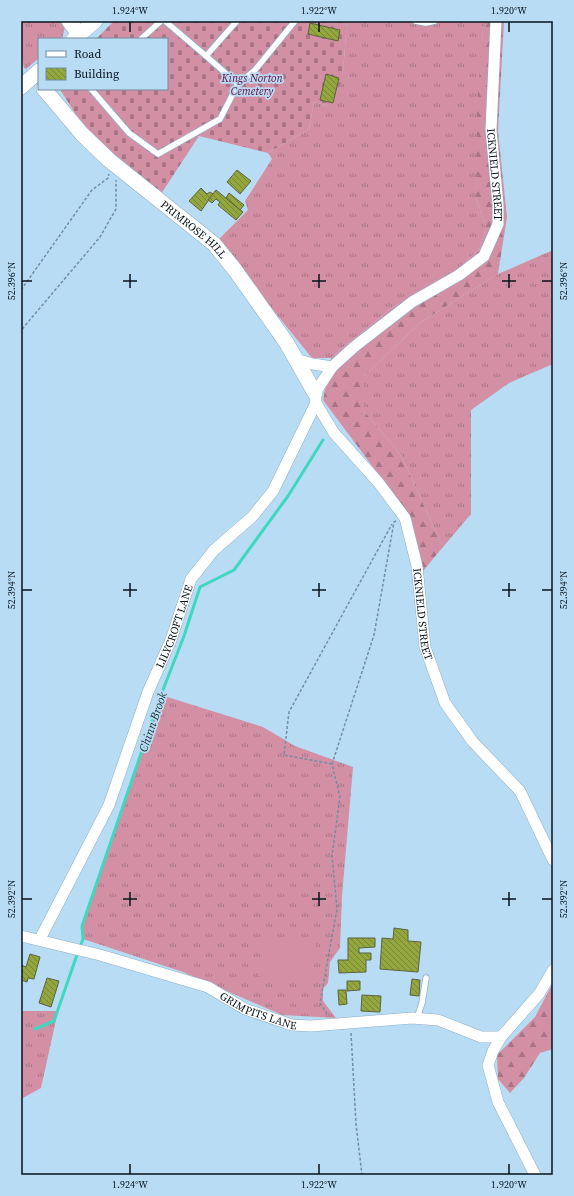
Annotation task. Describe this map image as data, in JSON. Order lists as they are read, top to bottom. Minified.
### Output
{"streets":{"street":["ICKNIELD STREET","PRIMROSE HILL","LILYCROFT LANE","GRIMPITS LANE"]},"crossings":[["ICKNIELD STREET","PRIMROSE HILL"],["ICKNIELD STREET","LILYCROFT LANE"],["PRIMROSE HILL","LILYCROFT LANE"],["LILYCROFT LANE","GRIMPITS LANE"]],"water":["Chinn Brook"],"parks":["Kings Norton Cemetery"],"legend":["Road","Building"],"coordinates":["1.924°W","1.922°W","1.920°W","52.396°N","52.394°N","52.392°N"]}
